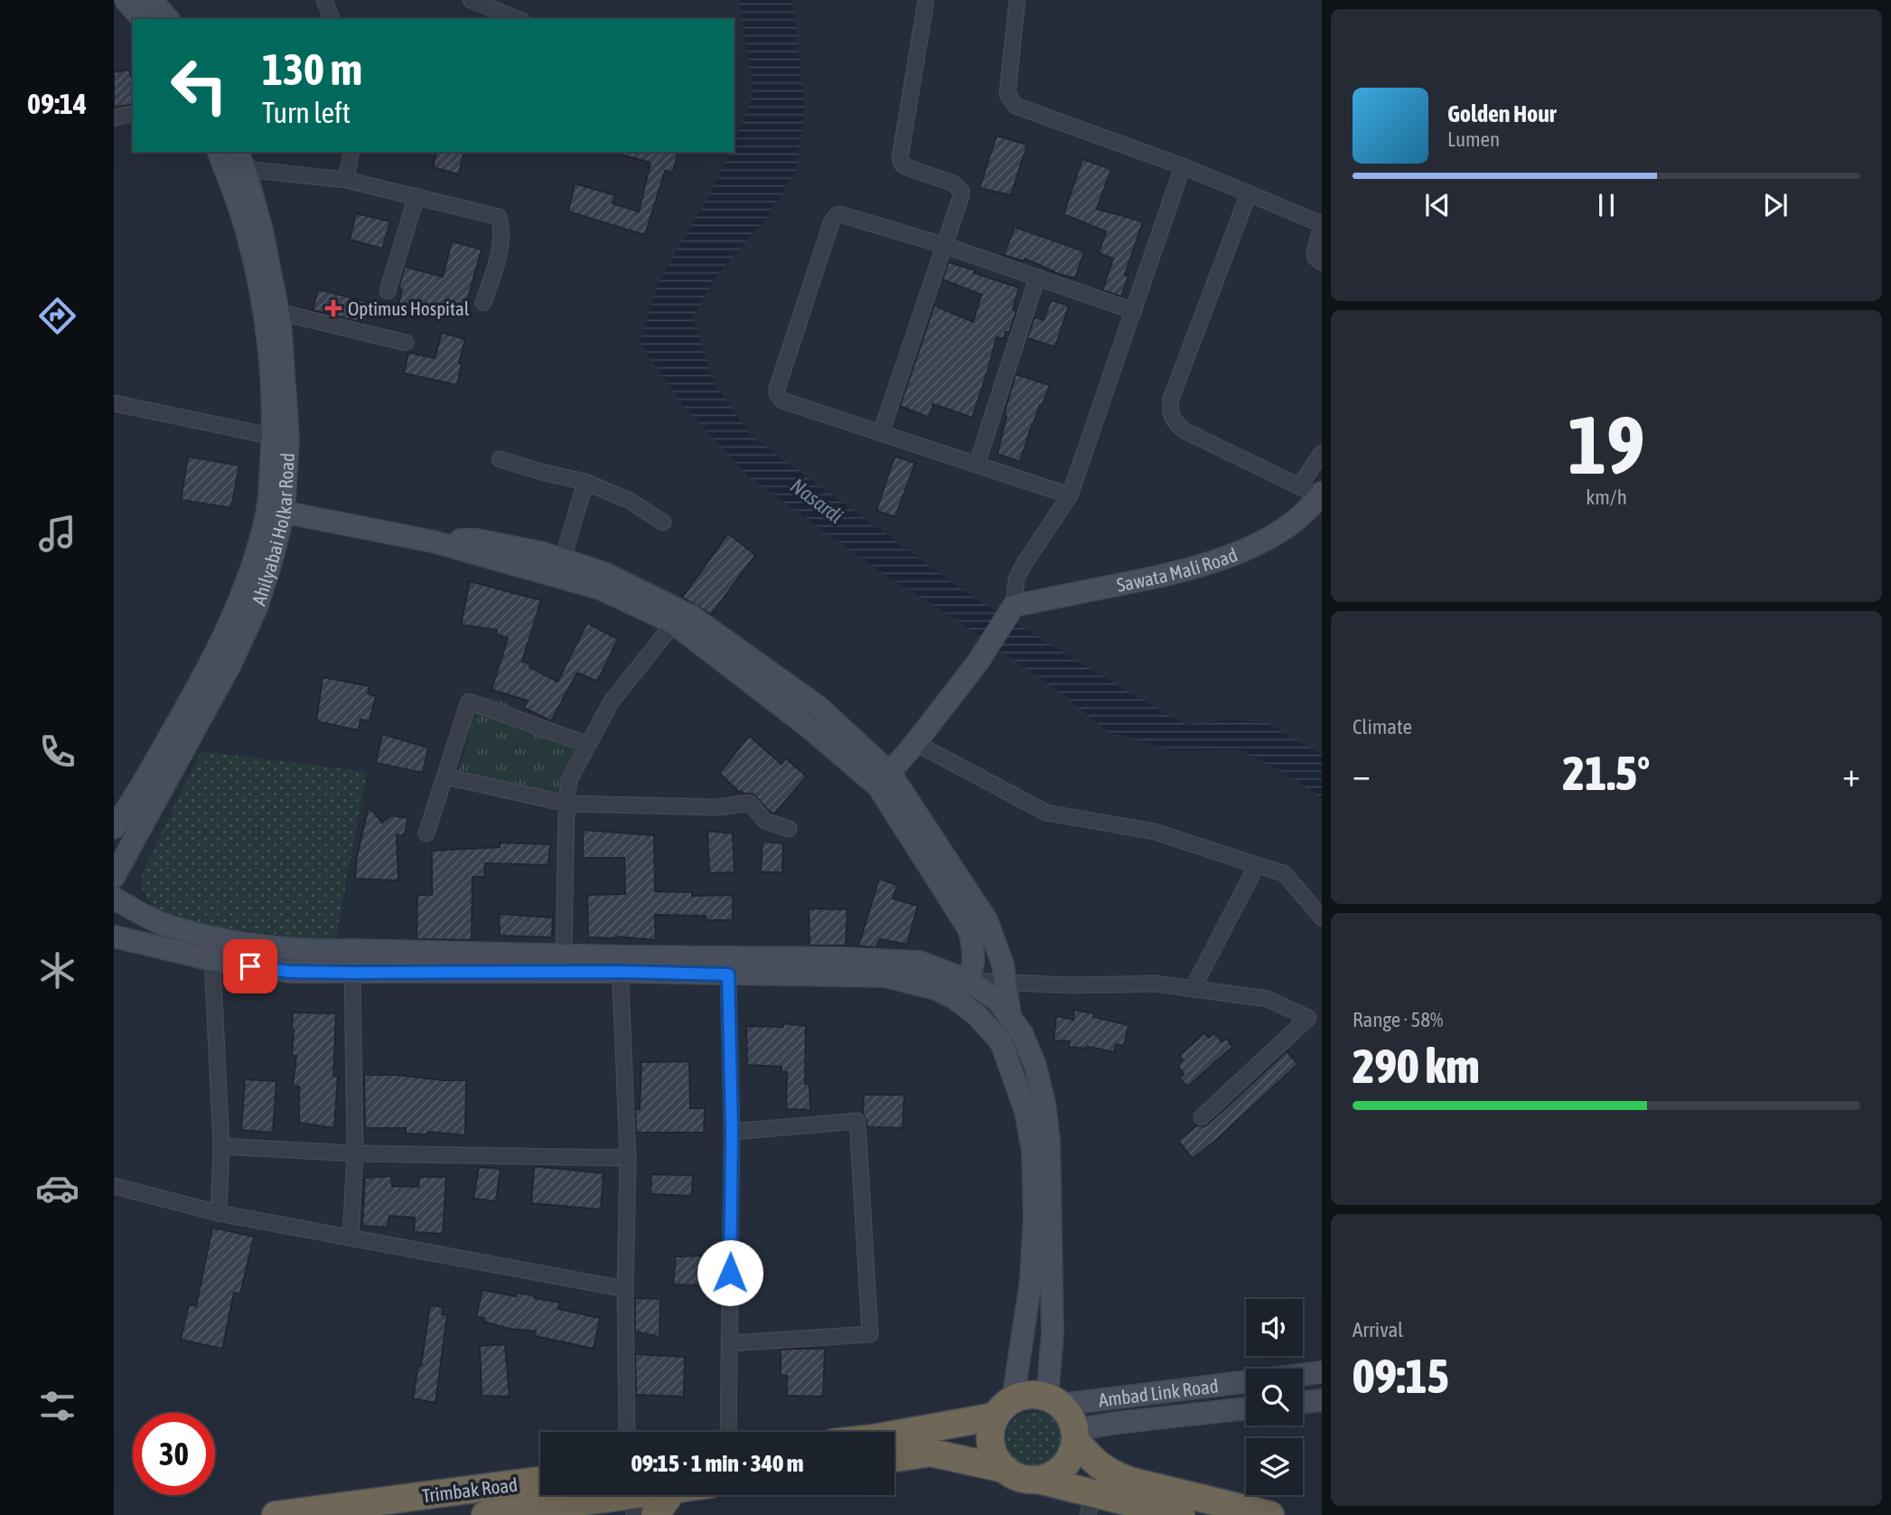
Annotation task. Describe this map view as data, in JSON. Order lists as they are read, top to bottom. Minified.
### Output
{"streets":{"highway":["Trimbak Road"],"main road":["Ahilyabai Holkar Road","Sawata Mali Road","Ambad Link Road"]},"water":["Nasardi"],"places":{"health":["Optimus Hospital"]},"page":{"tabs":"09:14","turn":["130 m","Turn left"],"song":["Golden Hour","Lumen"],"tile":[["19","km/h"],"Climate",["Range · 58%","290 km"],["Arrival","09:15"]],"heat":["−","21.5°","+"],"limit":"30","trip":"09:15 · 1 min · 340 m"}}
